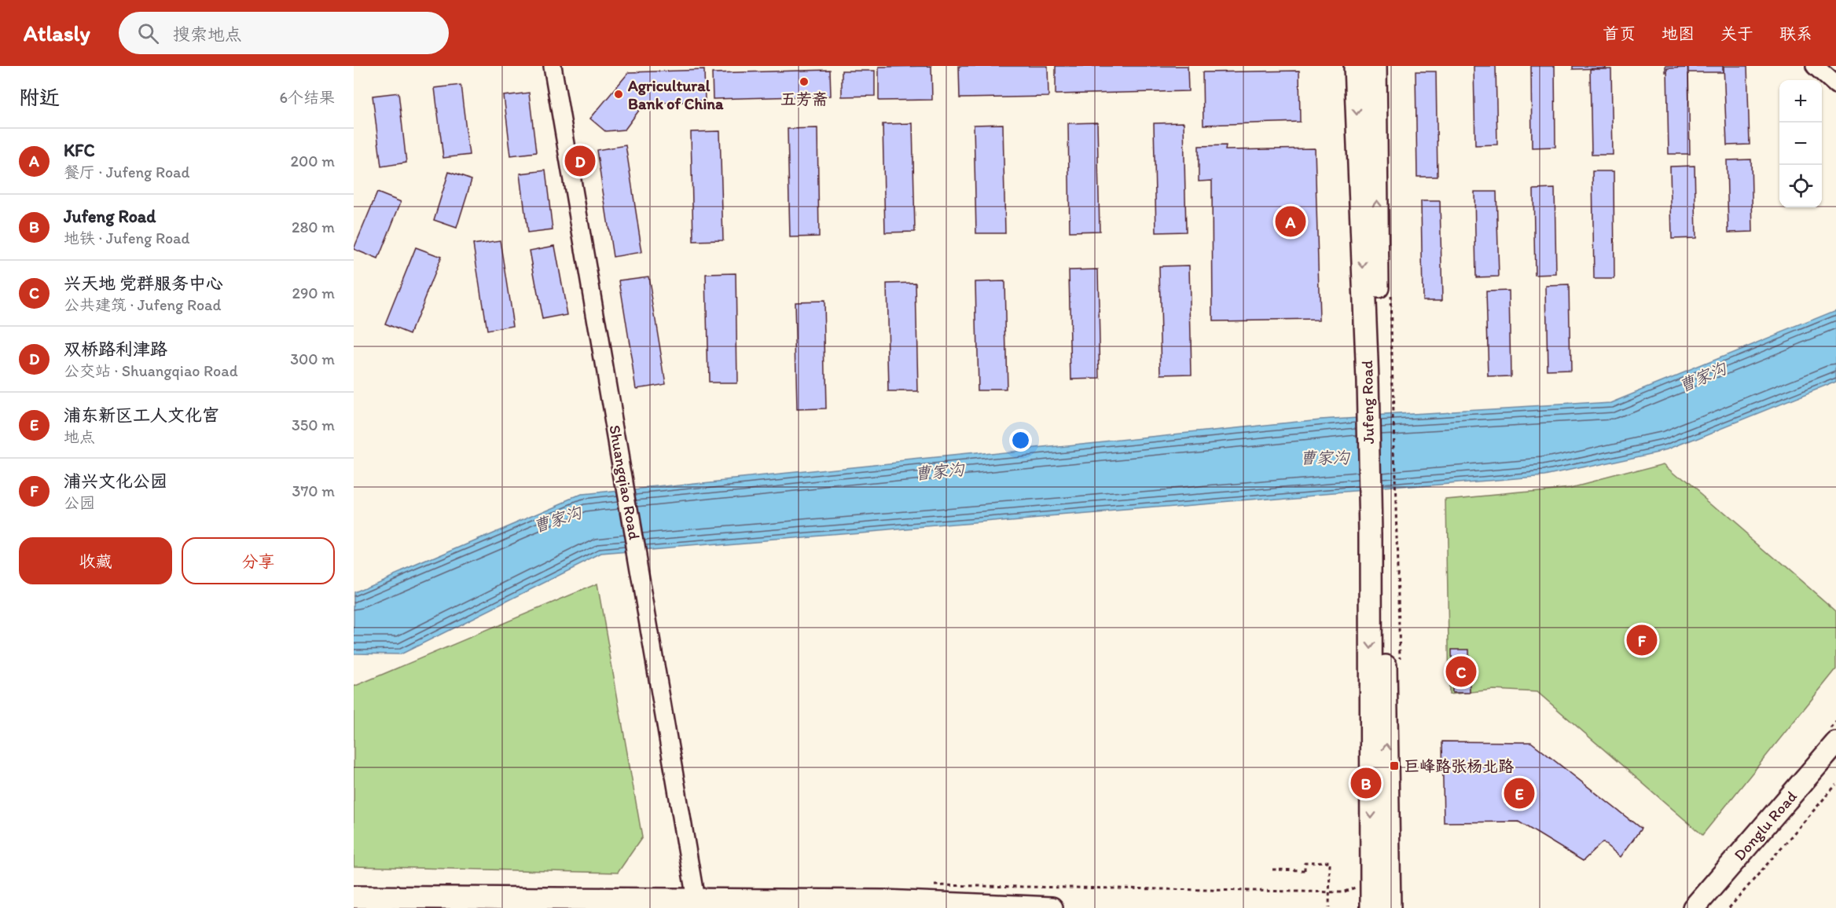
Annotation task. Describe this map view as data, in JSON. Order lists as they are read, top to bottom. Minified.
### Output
{"streets":{"main road":["Jufeng Road","Donglu Road"],"street":["Shuangqiao Road"]},"water":["曹家沟"],"places":{"other":["五芳斋","Agricultural Bank of China"],"transit":["巨峰路张杨北路"]},"page":{"header":"Atlasly","search":"搜索地点","nav":["首页","地图","关于","联系"],"heading":["附近","6个结果"],"map_buttons":["+","−"],"list":[{"mark":"A","name":"KFC","note":"餐厅 · Jufeng Road","value":"200 m"},{"mark":"B","name":"Jufeng Road","note":"地铁 · Jufeng Road","value":"280 m"},{"mark":"C","name":"兴天地 党群服务中心","note":"公共建筑 · Jufeng Road","value":"290 m"},{"mark":"D","name":"双桥路利津路","note":"公交站 · Shuangqiao Road","value":"300 m"},{"mark":"E","name":"浦东新区工人文化宫","note":"地点","value":"350 m"},{"mark":"F","name":"浦兴文化公园","note":"公园","value":"370 m"}],"pins":["D","A","F","C","B","E"],"buttons":["收藏","分享"]}}
